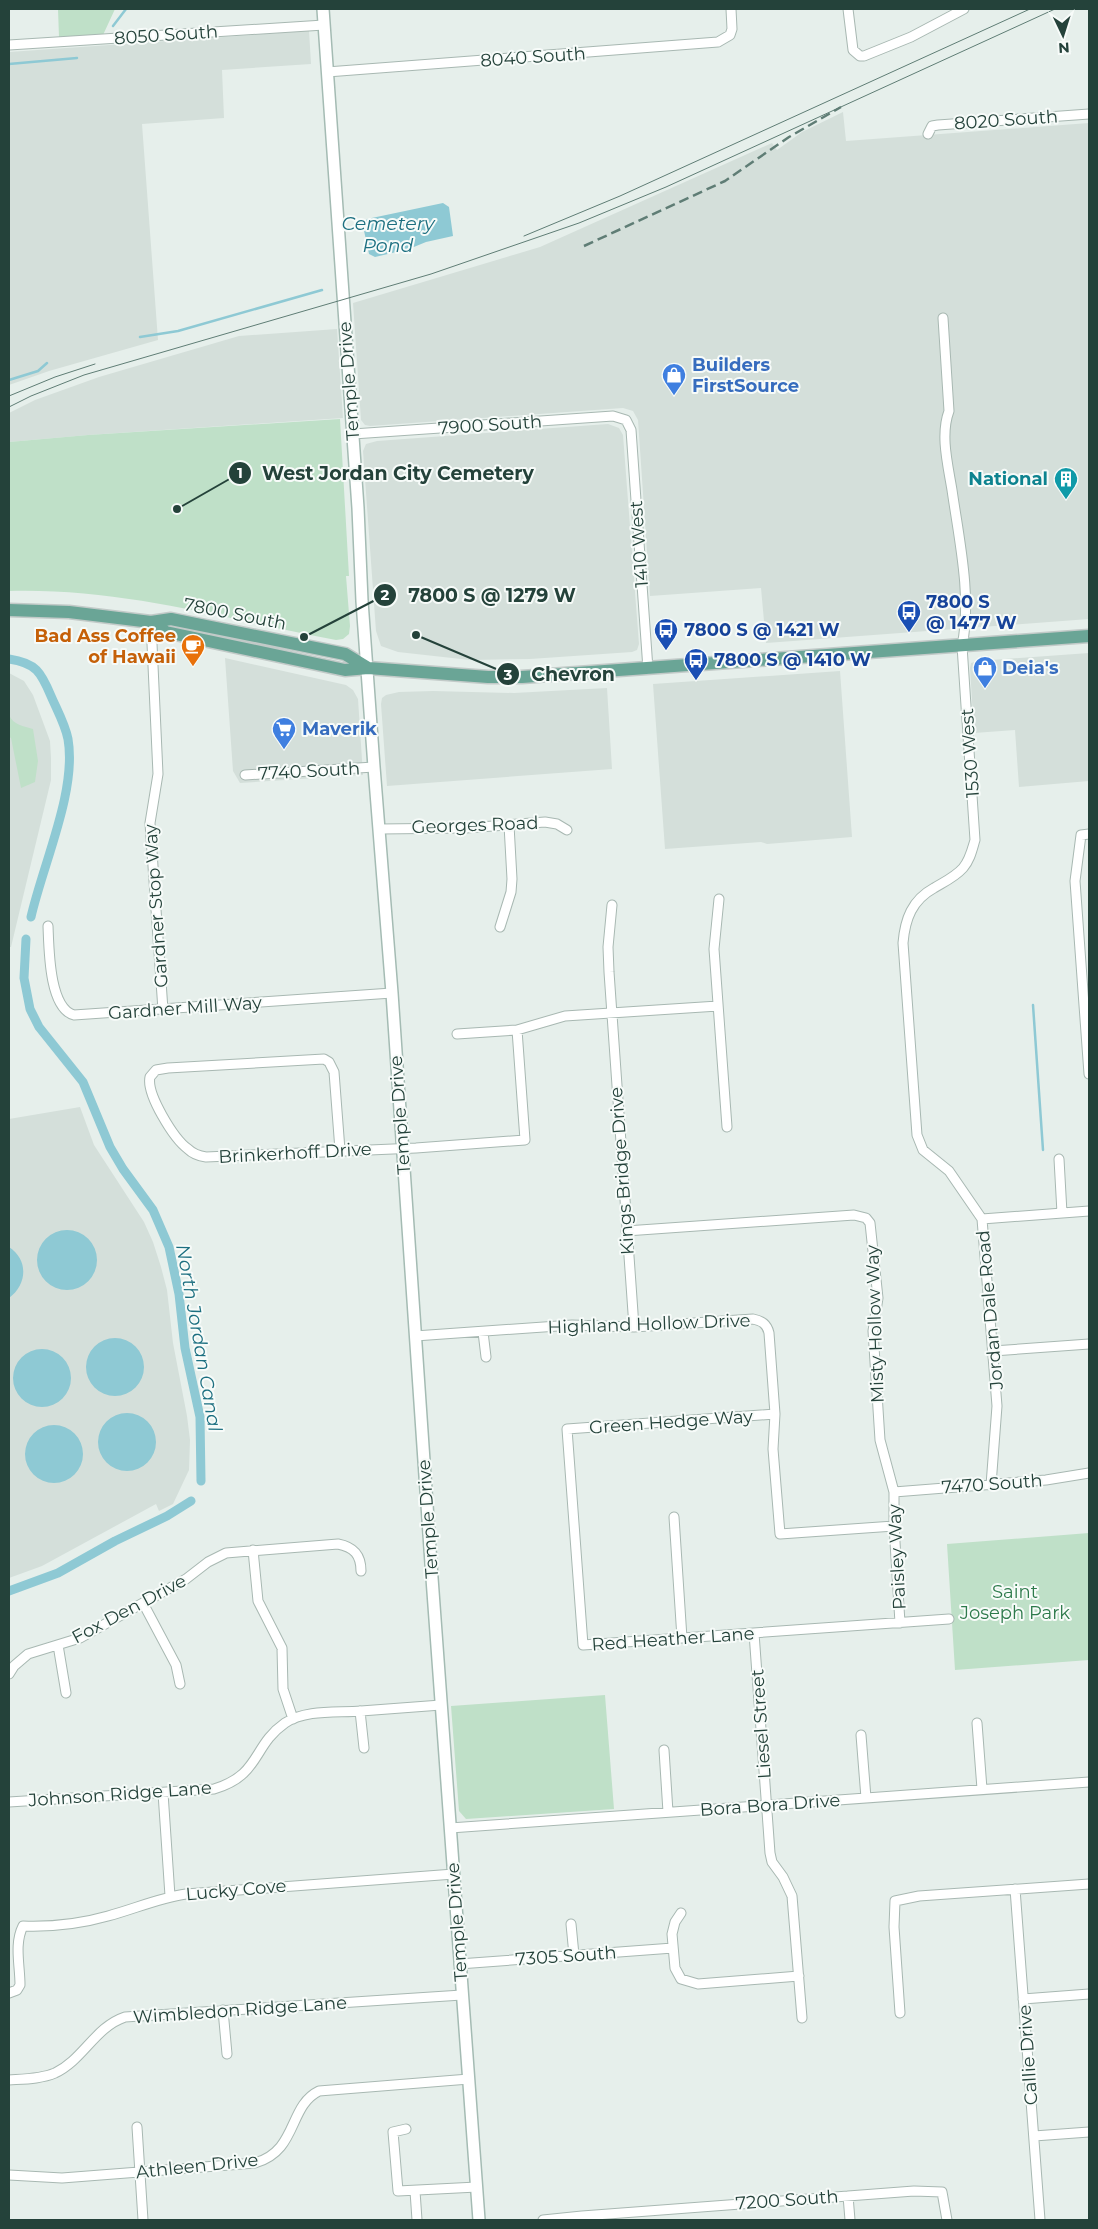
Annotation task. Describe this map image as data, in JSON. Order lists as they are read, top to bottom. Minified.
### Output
{"streets":{"main road":["7800 South"],"street":["8050 South","8040 South","8020 South","Temple Drive","7900 South","1410 West","1530 West","7740 South","Georges Road","Gardner Stop Way","Gardner Mill Way","Brinkerhoff Drive","Kings Bridge Drive","Jordan Dale Road","Highland Hollow Drive","Misty Hollow Way","Green Hedge Way","7470 South","Paisley Way","Fox Den Drive","Red Heather Lane","Liesel Street","Johnson Ridge Lane","Bora Bora Drive","Lucky Cove","7305 South","Wimbledon Ridge Lane","Callie Drive","Athleen Drive","7200 South"]},"crossings":[["8050 South","Temple Drive"],["8040 South","Temple Drive"],["Temple Drive","7900 South"],["Temple Drive","7800 South"],["Temple Drive","7740 South"],["Temple Drive","Georges Road"],["Temple Drive","Gardner Mill Way"],["Temple Drive","Brinkerhoff Drive"],["Temple Drive","Highland Hollow Drive"],["Temple Drive","Johnson Ridge Lane"],["Temple Drive","Bora Bora Drive"],["Temple Drive","Lucky Cove"],["Temple Drive","7305 South"],["Temple Drive","Wimbledon Ridge Lane"],["Temple Drive","Athleen Drive"],["7900 South","1410 West"],["1410 West","7800 South"],["7800 South","1530 West"],["7800 South","Gardner Stop Way"],["1530 West","Jordan Dale Road"],["Gardner Stop Way","Gardner Mill Way"],["Kings Bridge Drive","Highland Hollow Drive"],["Kings Bridge Drive","Misty Hollow Way"],["Jordan Dale Road","7470 South"],["Highland Hollow Drive","Green Hedge Way"],["Highland Hollow Drive","Paisley Way"],["Misty Hollow Way","7470 South"],["Misty Hollow Way","Paisley Way"],["Green Hedge Way","Red Heather Lane"],["7470 South","Paisley Way"],["Paisley Way","Red Heather Lane"],["Red Heather Lane","Liesel Street"],["Liesel Street","Bora Bora Drive"]],"water":["Cemetery Pond","North Jordan Canal"],"parks":["Saint Joseph Park"],"places":{"shop":["Builders FirstSource","Deia's"],"building":["National"],"other":["West Jordan City Cemetery","Chevron","7800 S @ 1279 W"],"bus stop":["7800 S @ 1477 W","7800 S @ 1421 W","7800 S @ 1410 W"],"cafe":["Bad Ass Coffee of Hawaii"],"supermarket":["Maverik"]},"north":"bottom"}
